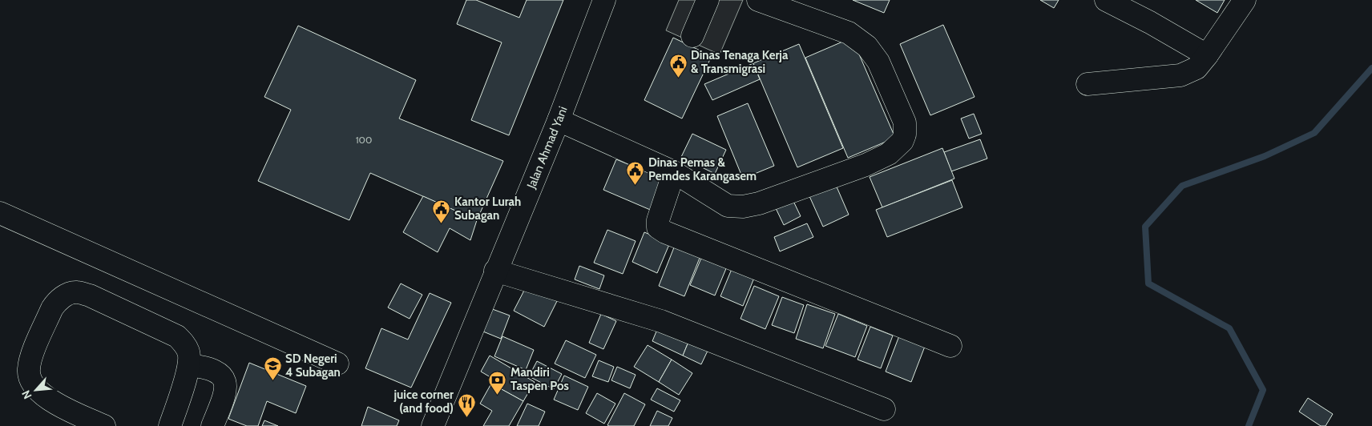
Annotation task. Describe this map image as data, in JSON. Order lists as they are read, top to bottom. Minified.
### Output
{"streets":{"main road":["Jalan Ahmad Yani"]},"places":{"public building":["Dinas Tenaga Kerja & Transmigrasi","Dinas Pemas & Pemdes Karangasem","Kantor Lurah Subagan"],"school or university":["SD Negeri 4 Subagan"],"bank":["Mandiri Taspen Pos"],"restaurant":["juice corner (and food)"]},"house_numbers":["100"],"north":"bottom left"}
